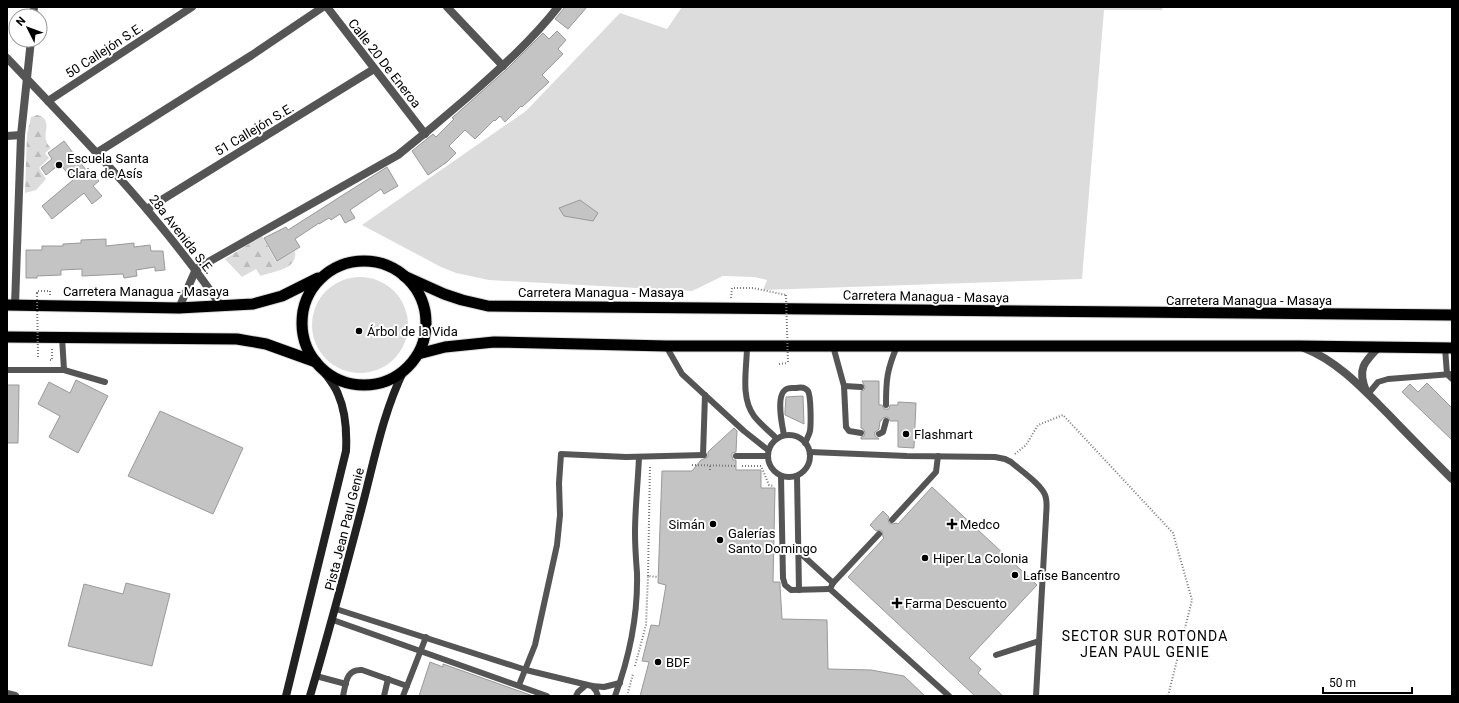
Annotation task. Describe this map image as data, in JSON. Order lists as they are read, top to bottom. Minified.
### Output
{"streets":{"highway":["Carretera Managua - Masaya"],"main road":["Pista Jean Paul Genie"],"street":["50 Callejón S.E.","Calle 20 De Eneroa","51 Callejón S.E.","28a Avenida S.E."]},"crossings":[["50 Callejón S.E.","28a Avenida S.E."],["Calle 20 De Eneroa","51 Callejón S.E."],["51 Callejón S.E.","28a Avenida S.E."],["28a Avenida S.E.","Carretera Managua - Masaya"],["Carretera Managua - Masaya","Pista Jean Paul Genie"]],"districts":["SECTOR SUR ROTONDA JEAN PAUL GENIE"],"places":{"other":["Escuela Santa Clara de Asís","Árbol de la Vida","Flashmart","Simán","Galerías Santo Domingo","Hiper La Colonia","Lafise Bancentro","BDF"],"health":["Medco","Farma Descuento"]},"scale_bar":"50 m","north":"top left"}
